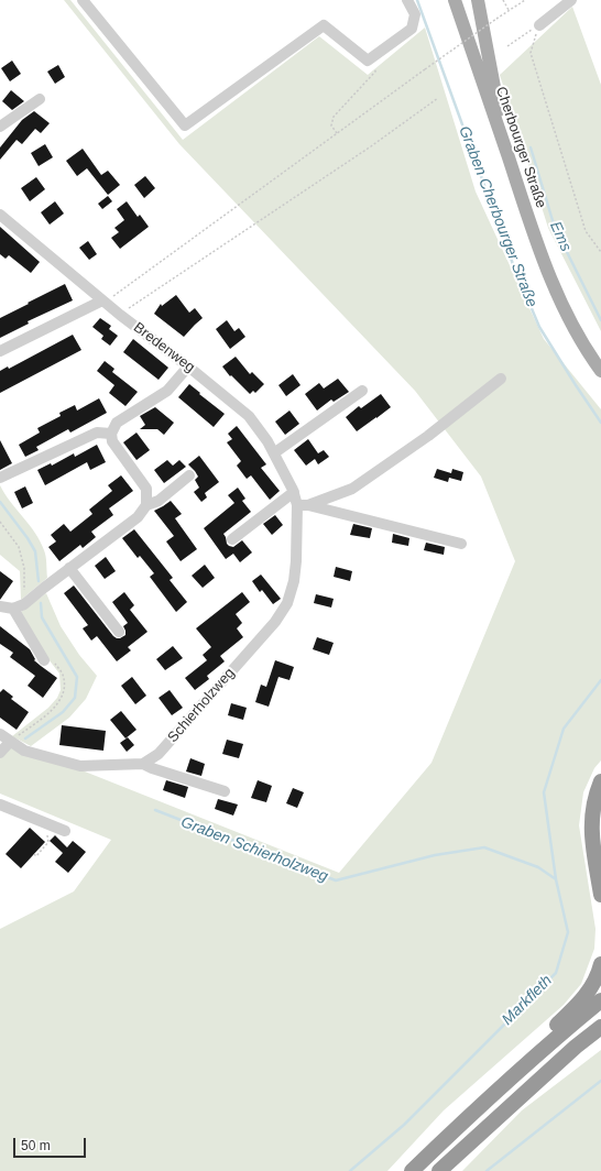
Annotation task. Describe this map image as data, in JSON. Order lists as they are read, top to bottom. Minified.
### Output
{"streets":{"main road":["Cherbourger Straße"],"street":["Bredenweg","Schierholzweg"]},"crossings":[["Bredenweg","Schierholzweg"]],"water":["Graben Cherbourger Straße","Ems","Graben Schierholzweg","Markfleth"],"scale_bar":"50 m"}
